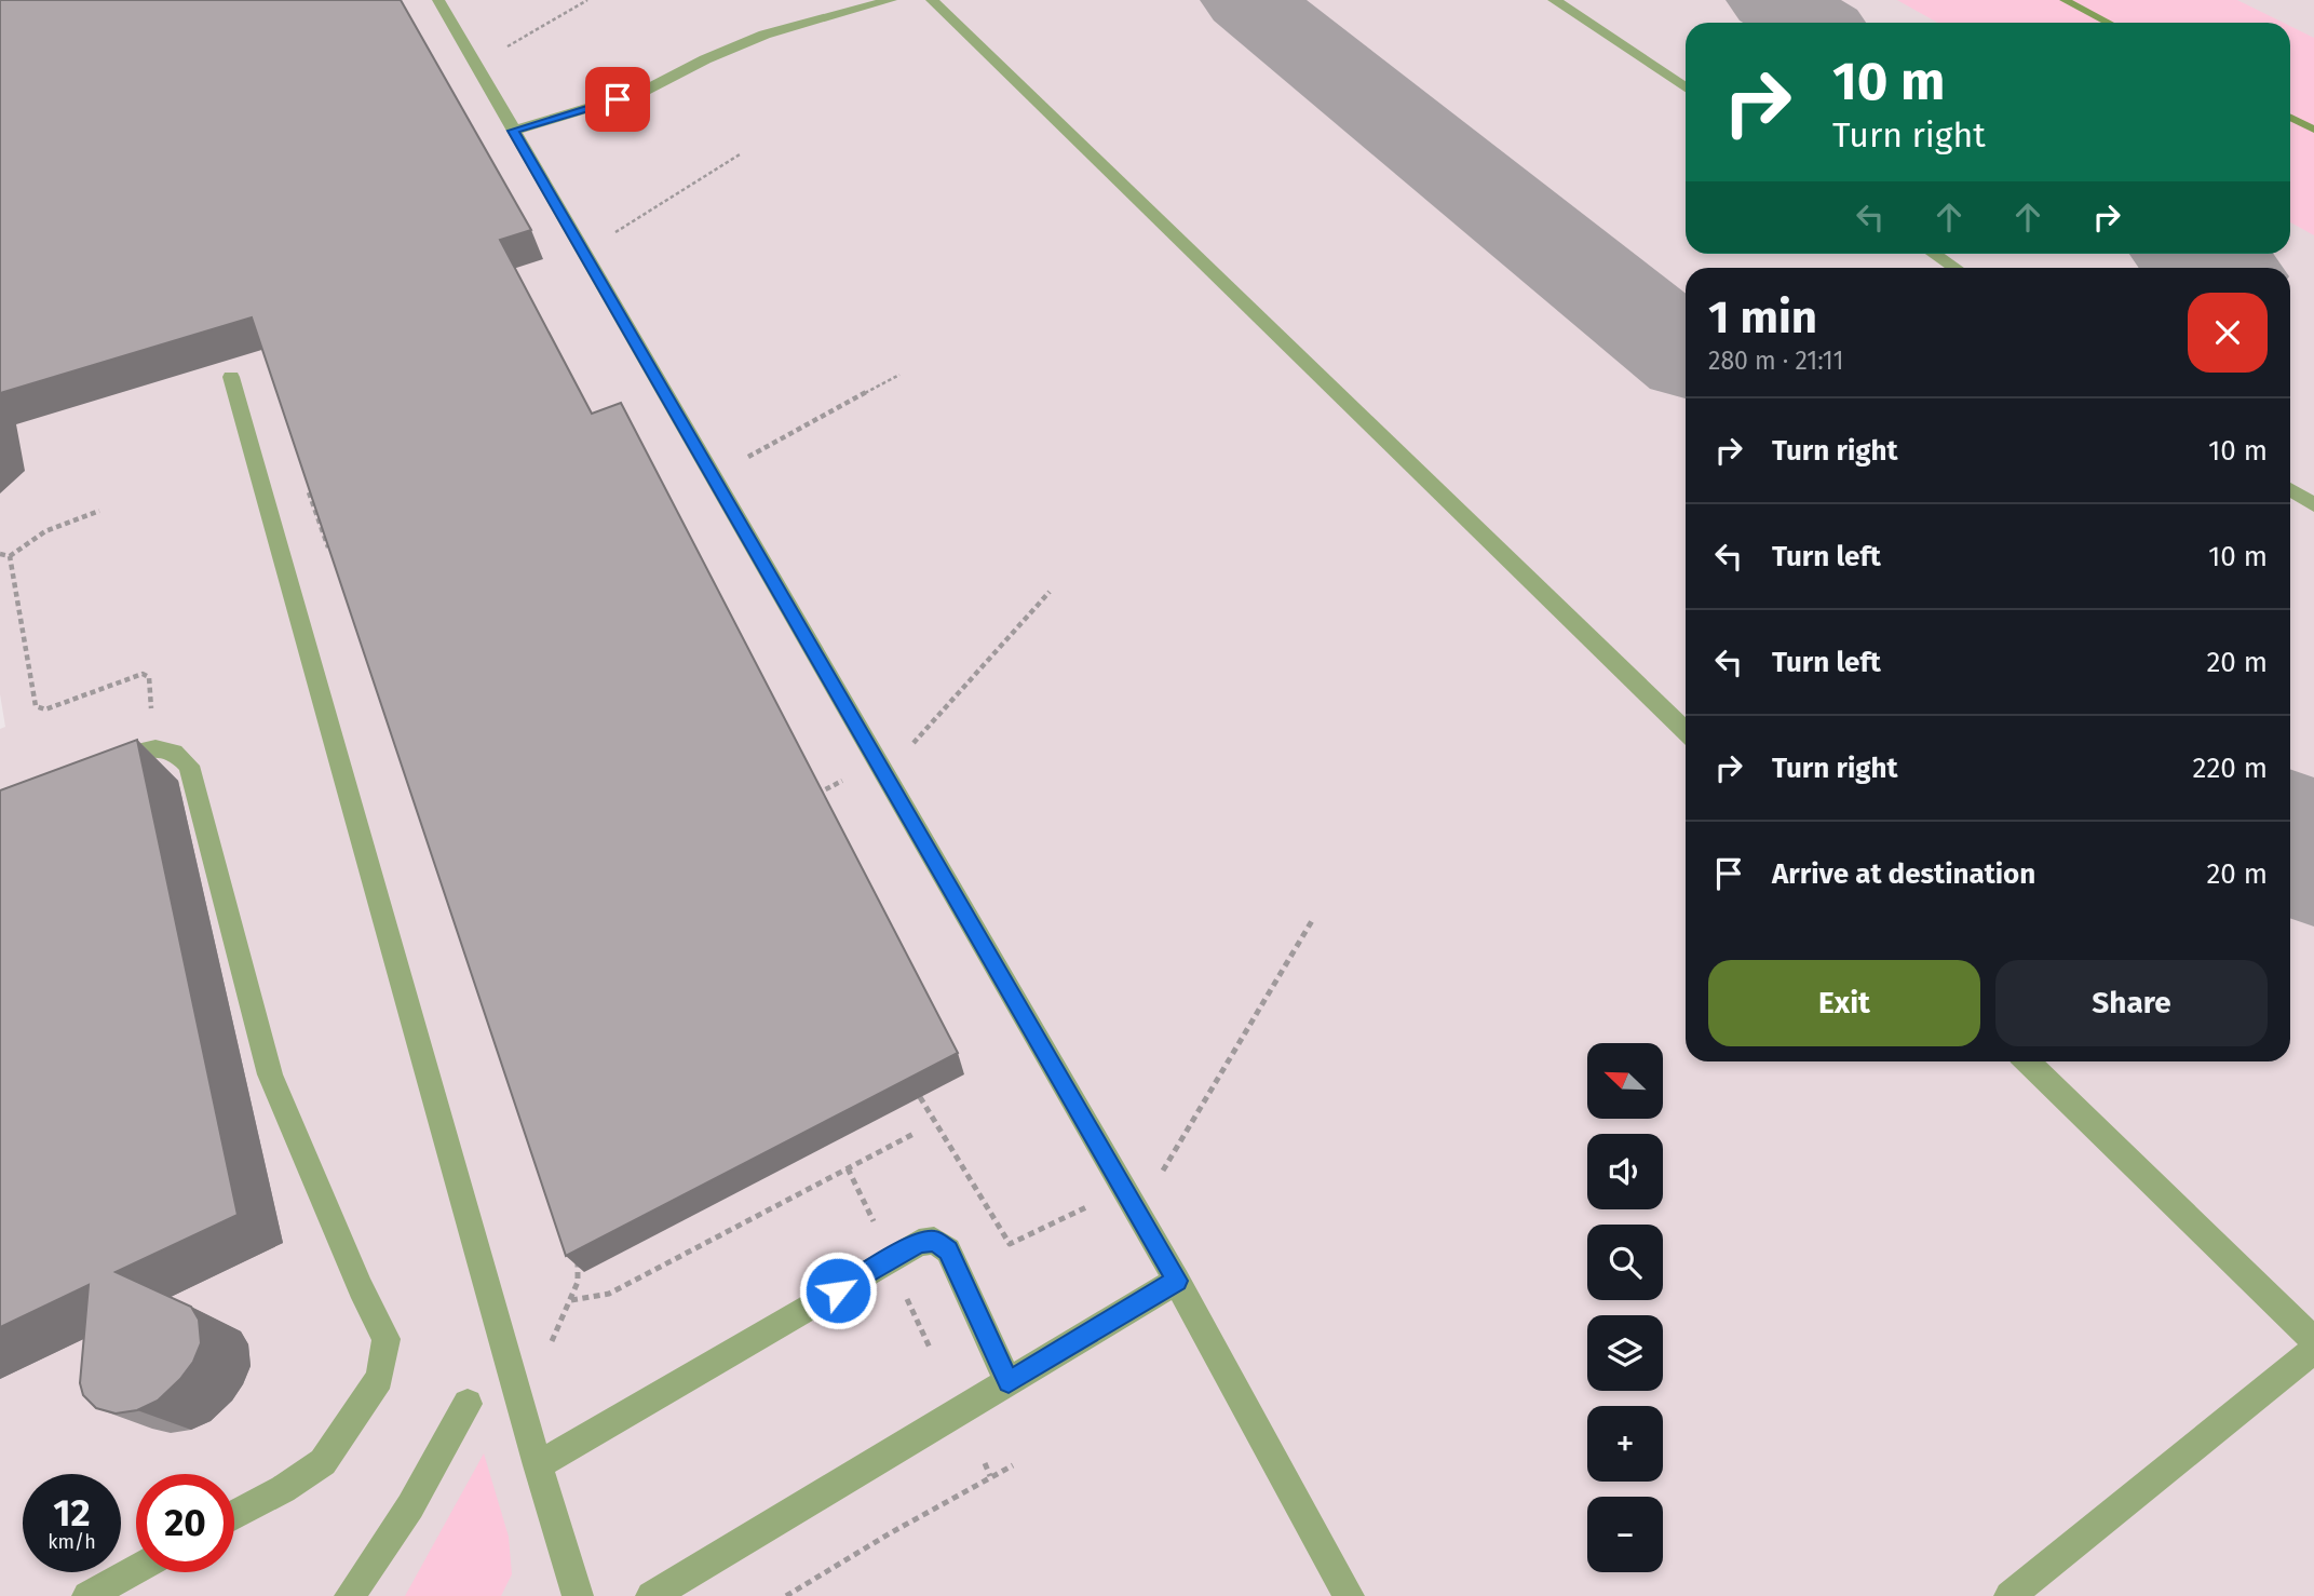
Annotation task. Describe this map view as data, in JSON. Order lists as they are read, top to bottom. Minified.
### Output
{"north":"top left","page":{"turn":["10 m","Turn right"],"heading":["1 min","280 m · 21:11"],"list":[{"name":"Turn right","value":"10 m"},{"name":"Turn left","value":"10 m"},{"name":"Turn left","value":"20 m"},{"name":"Turn right","value":"220 m"},{"name":"Arrive at destination","value":"20 m"}],"buttons":["Exit","Share"],"map_buttons":["+","−"],"speed":"12 km/h","limit":"20"}}
